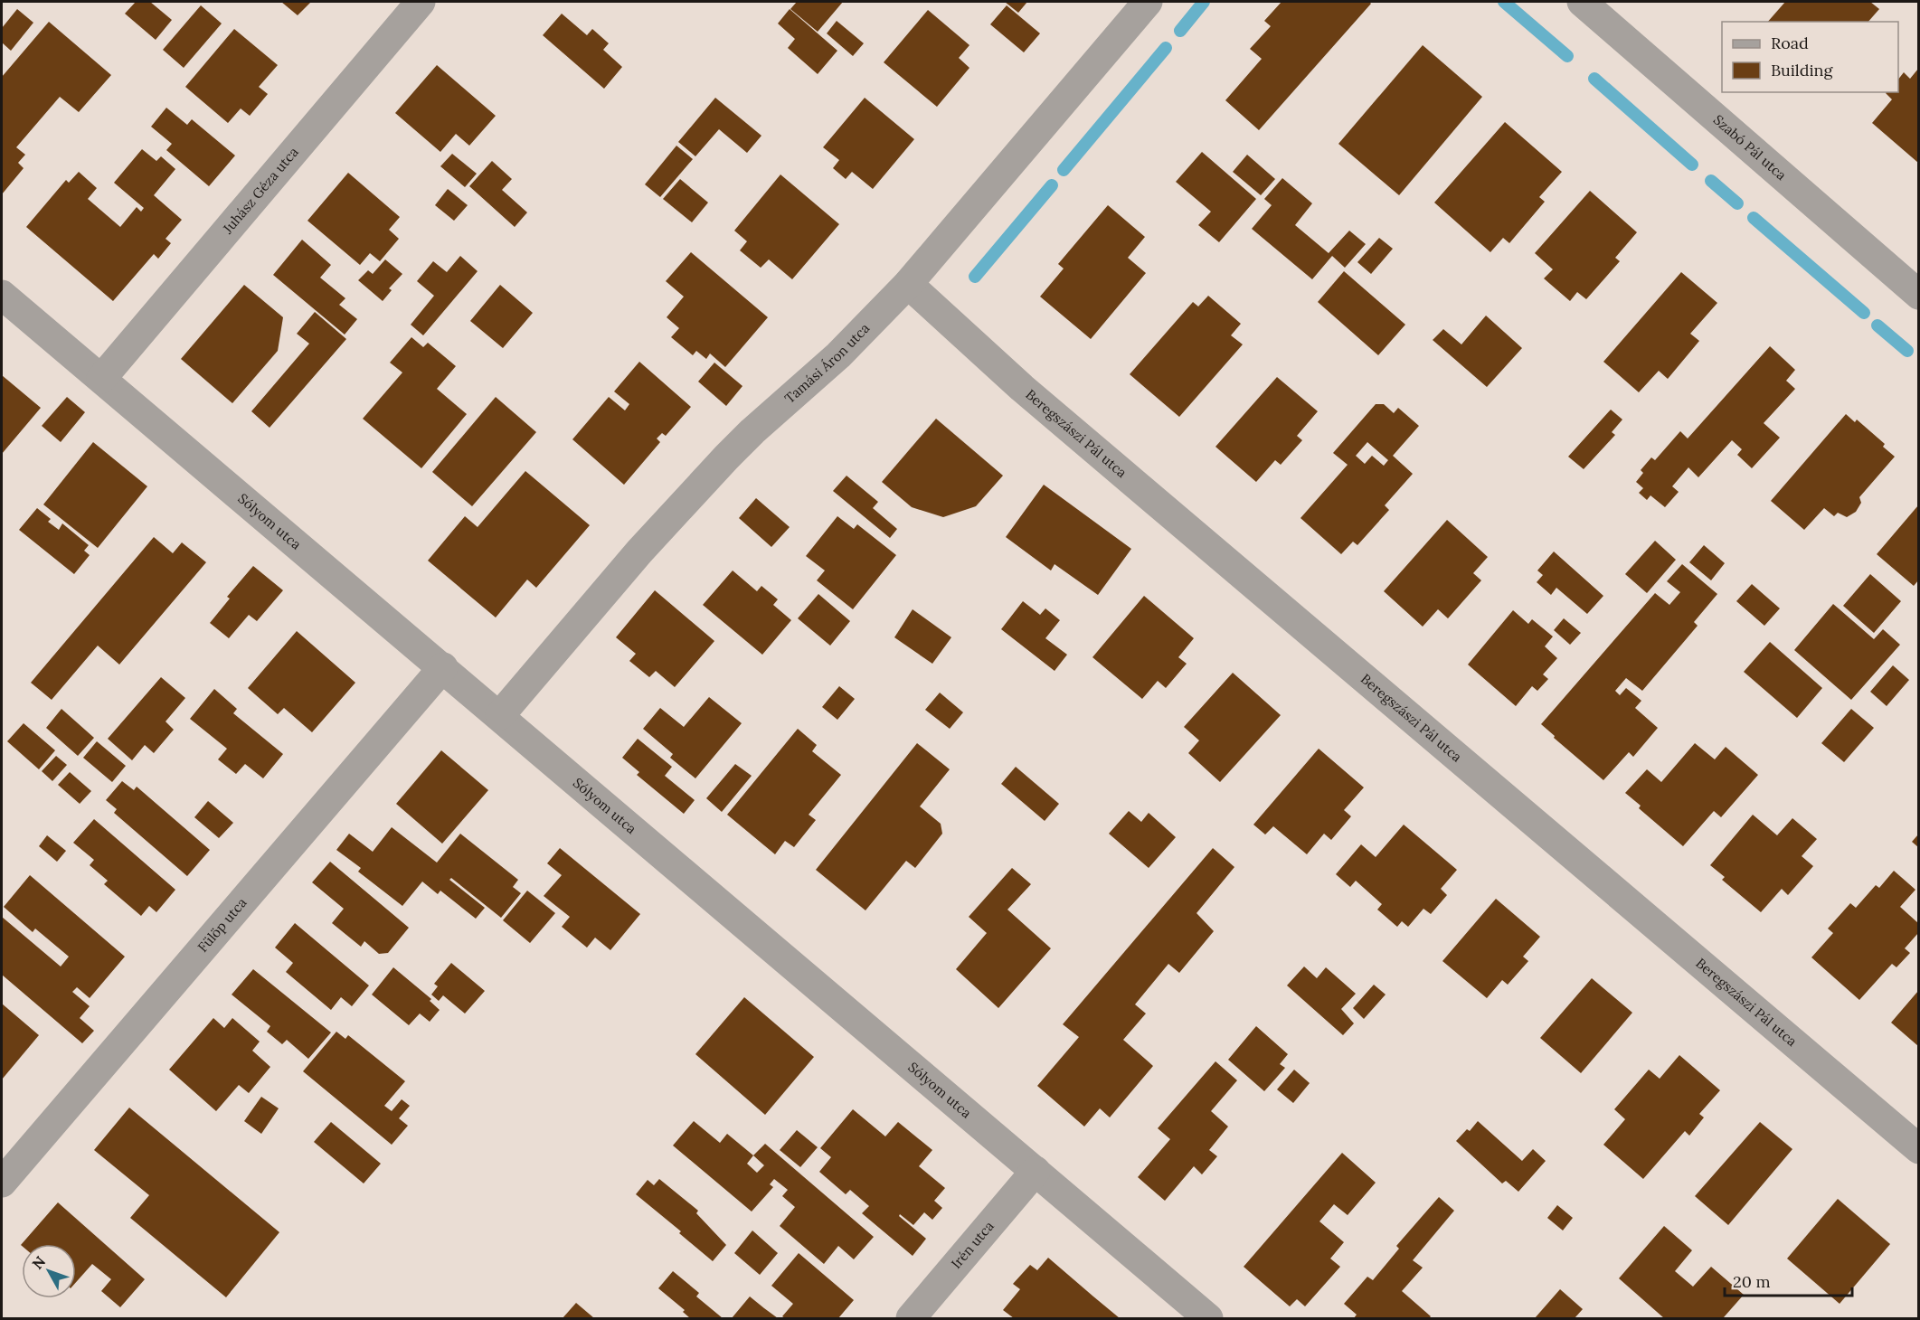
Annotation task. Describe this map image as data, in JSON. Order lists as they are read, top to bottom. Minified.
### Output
{"streets":{"street":["Szabó Pál utca","Juhász Géza utca","Tamási Áron utca","Beregszászi Pál utca","Sólyom utca","Fülöp utca","Irén utca"]},"crossings":[["Juhász Géza utca","Sólyom utca"],["Tamási Áron utca","Beregszászi Pál utca"],["Tamási Áron utca","Sólyom utca"],["Sólyom utca","Fülöp utca"],["Sólyom utca","Irén utca"]],"legend":["Road","Building"],"scale_bar":"20 m","north":"top left"}
